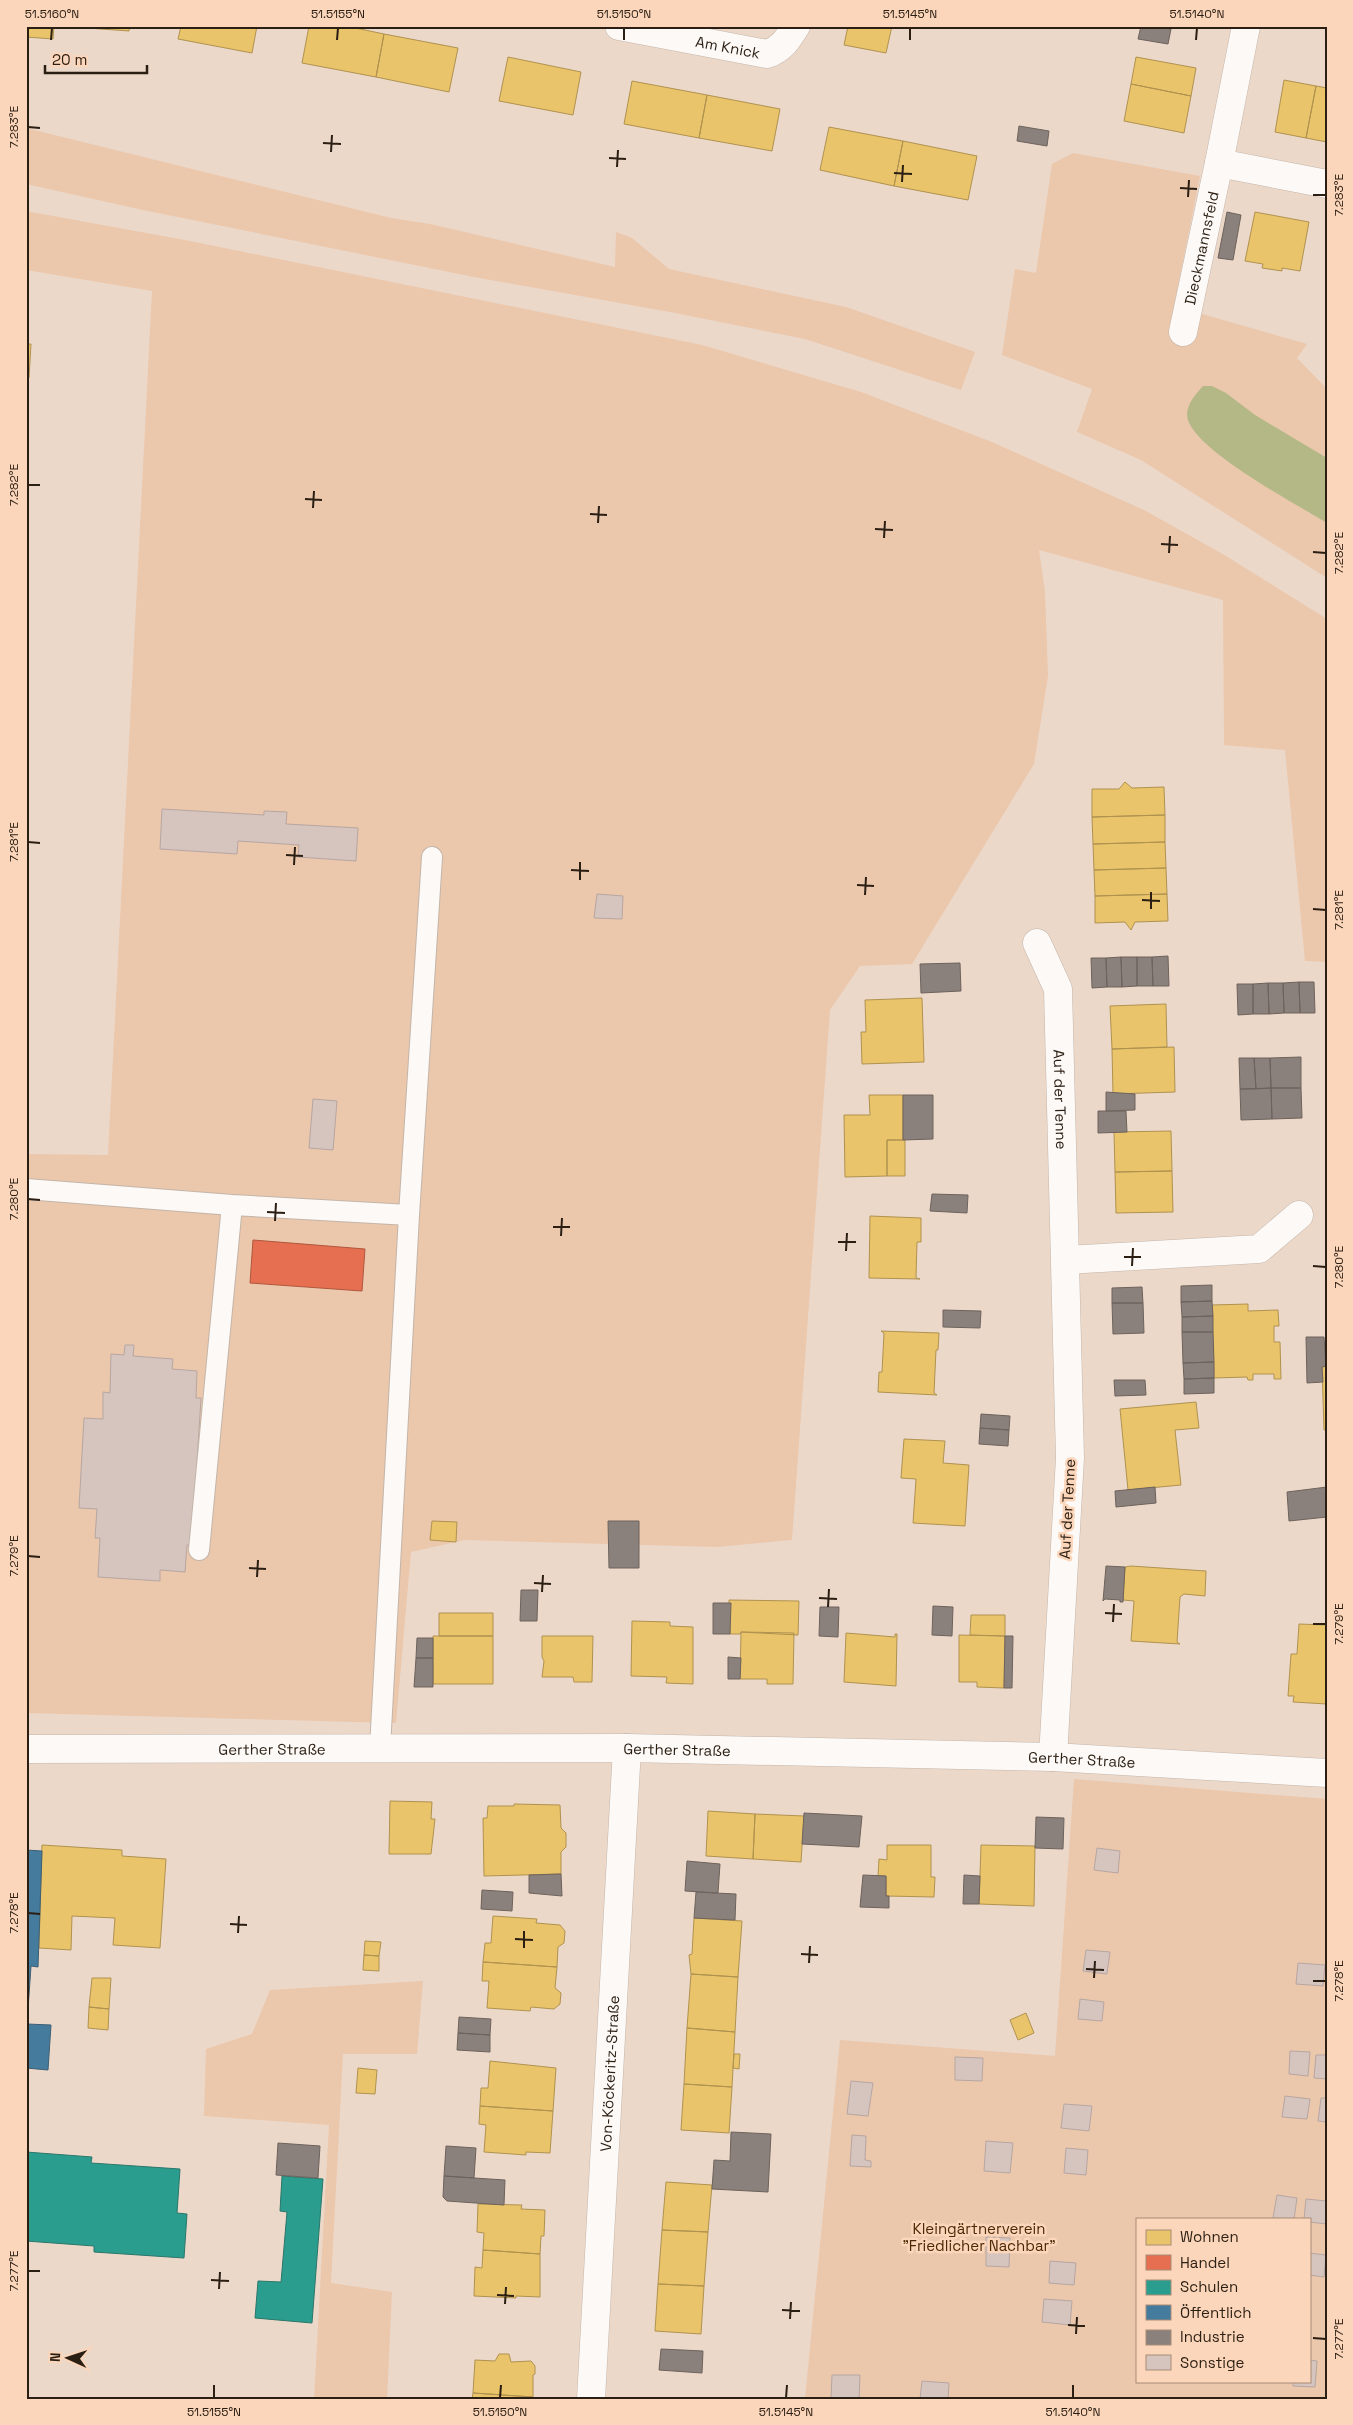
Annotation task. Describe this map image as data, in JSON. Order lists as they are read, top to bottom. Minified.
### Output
{"streets":{"street":["Am Knick","Dieckmannsfeld","Auf der Tenne","Gerther Straße","Von-Köckeritz-Straße"]},"crossings":[["Auf der Tenne","Gerther Straße"],["Gerther Straße","Von-Köckeritz-Straße"]],"parks":["Kleingärtnerverein \"Friedlicher Nachbar\""],"legend":["Wohnen","Handel","Schulen","Öffentlich","Industrie","Sonstige"],"scale_bar":"20 m","north":"left","coordinates":["51.5160°N","51.5155°N","51.5150°N","51.5145°N","51.5140°N","7.283°E","7.282°E","7.281°E","7.280°E","7.279°E","7.278°E","7.277°E"]}
